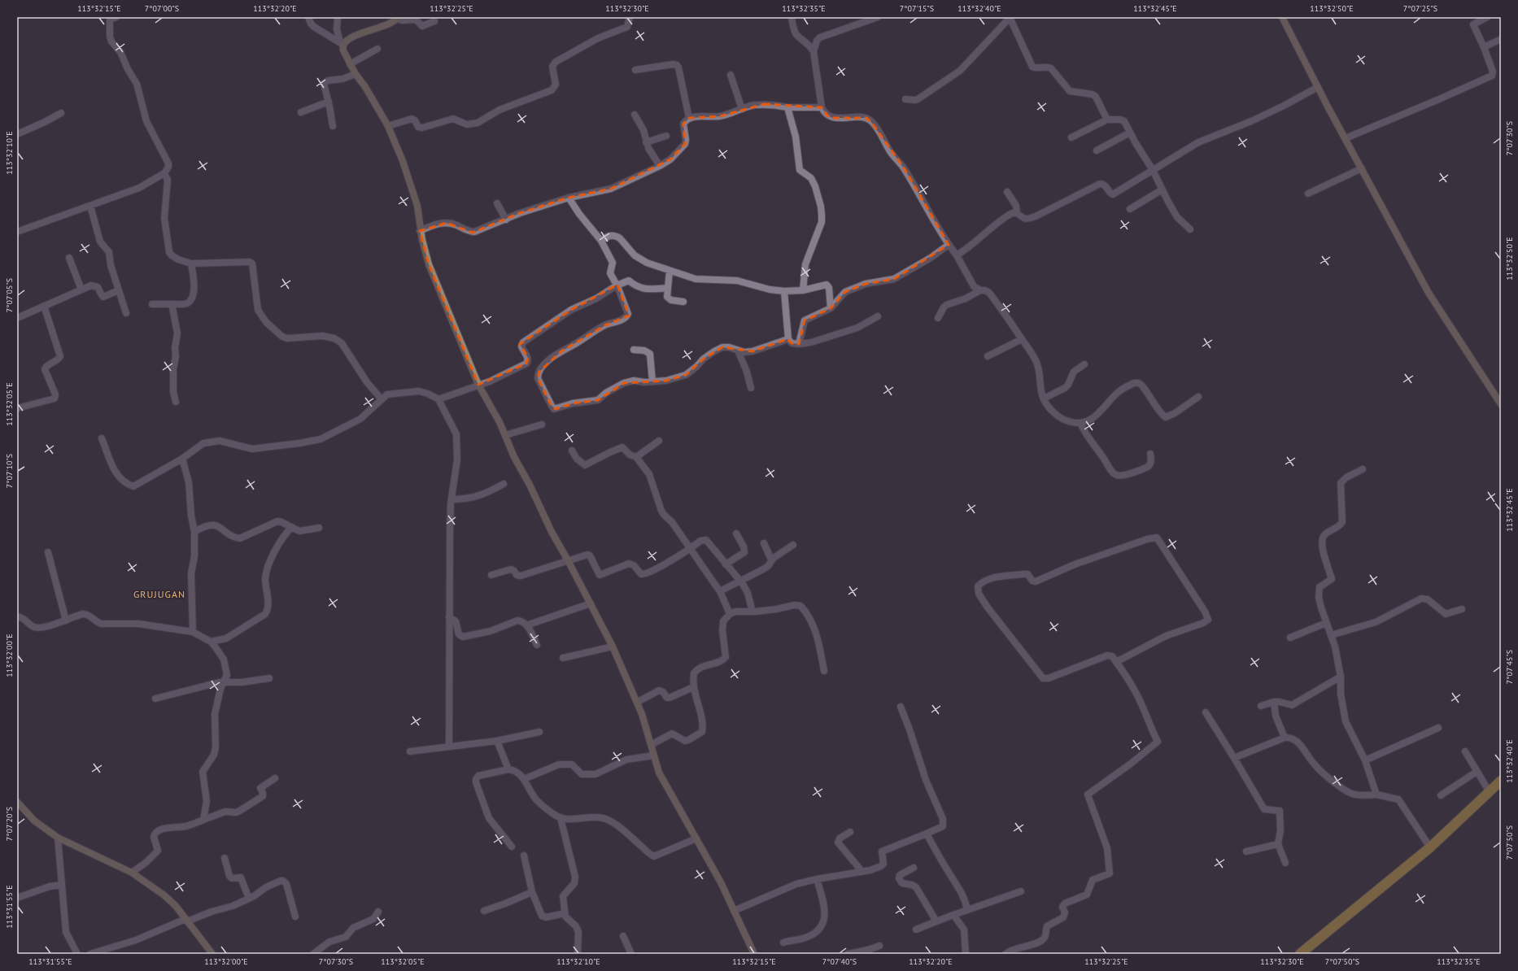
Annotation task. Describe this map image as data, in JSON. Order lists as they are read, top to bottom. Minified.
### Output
{"districts":["GRUJUGAN"],"coordinates":["113°32'15\"E","7°07'00\"S","113°32'20\"E","113°32'25\"E","113°32'30\"E","113°32'35\"E","7°07'15\"S","113°32'40\"E","113°32'45\"E","113°32'50\"E","7°07'25\"S","7°07'30\"S","113°32'10\"E","7°07'05\"S","113°32'05\"E","7°07'10\"S","113°32'00\"E","7°07'45\"S","7°07'20\"S","7°07'50\"S","113°31'55\"E","7°07'40\"S"]}
